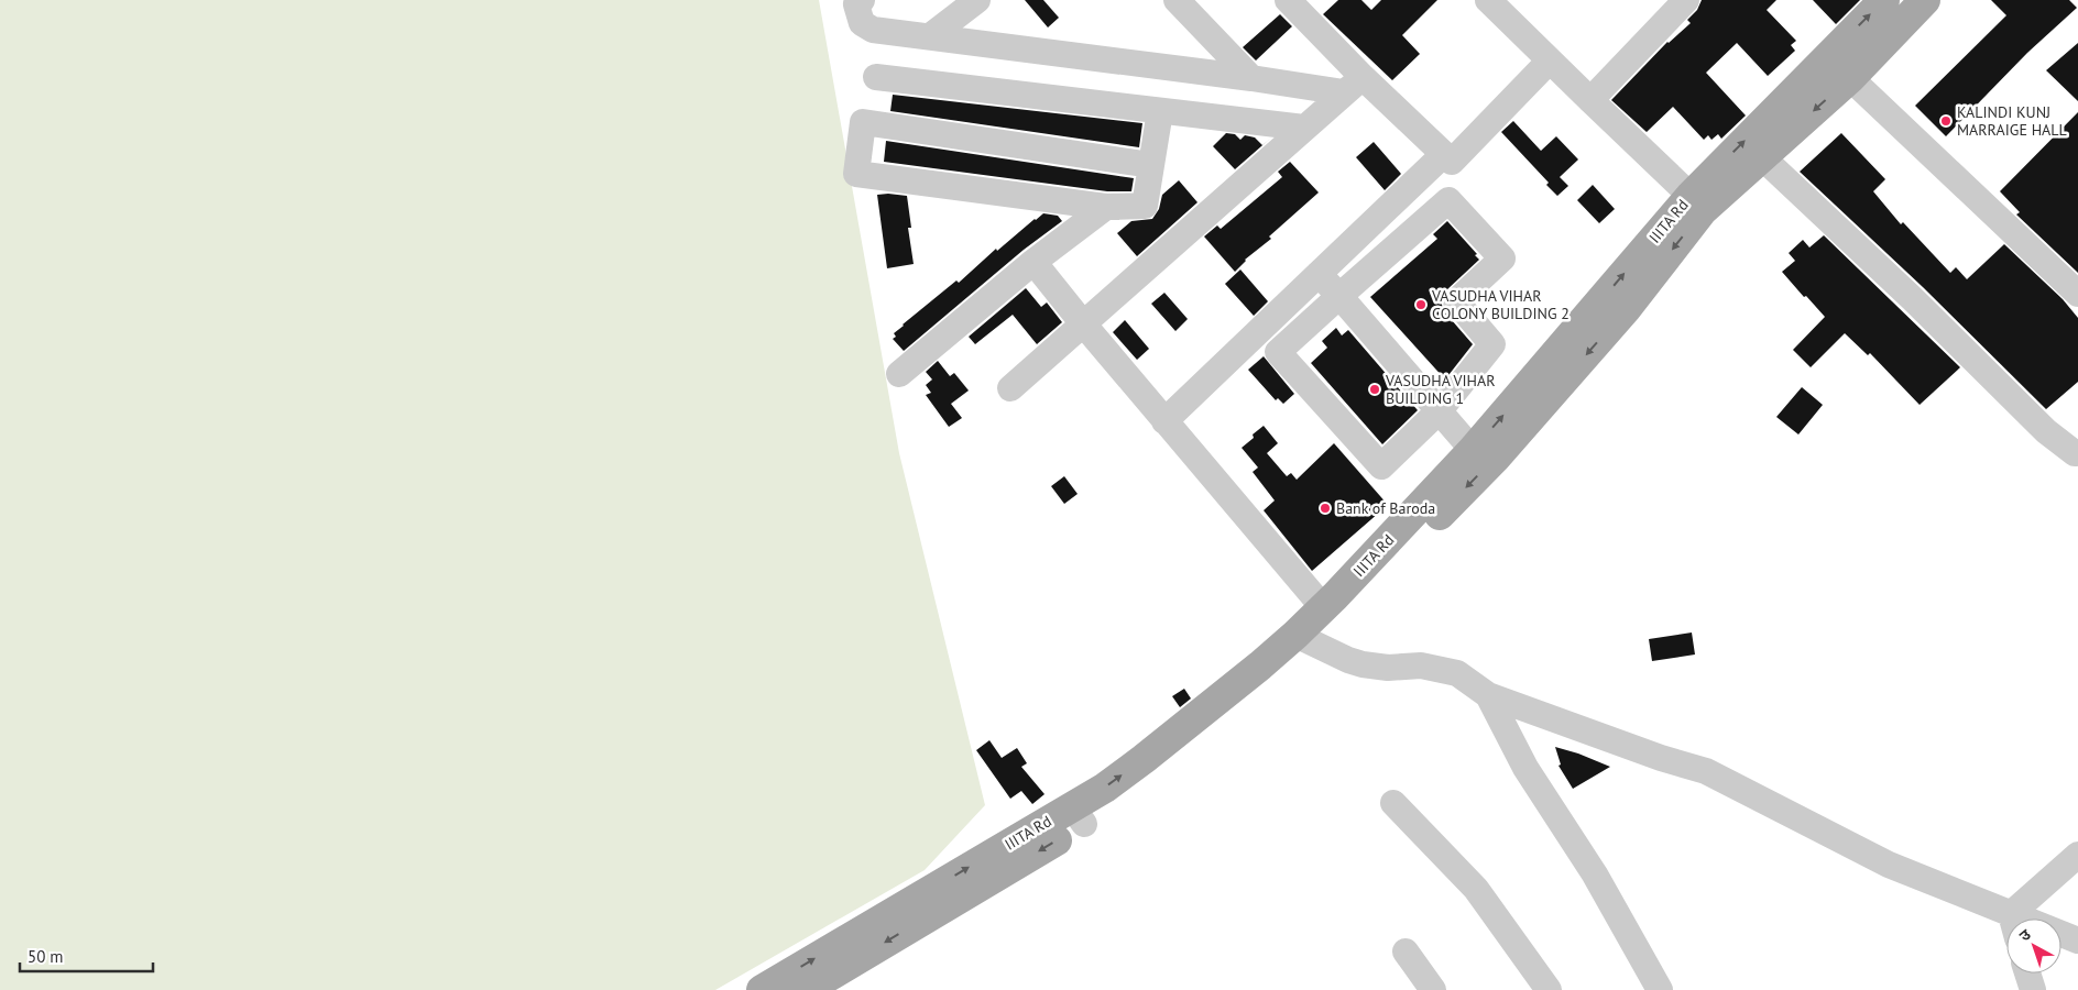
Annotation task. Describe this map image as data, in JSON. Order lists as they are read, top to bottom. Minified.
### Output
{"streets":{"main road":["IIITA Rd"]},"places":["KALINDI KUNJ MARRAIGE HALL","VASUDHA VIHAR COLONY BUILDING 2","VASUDHA VIHAR BUILDING 1","Bank of Baroda"],"scale_bar":"50 m","north":"top left"}
